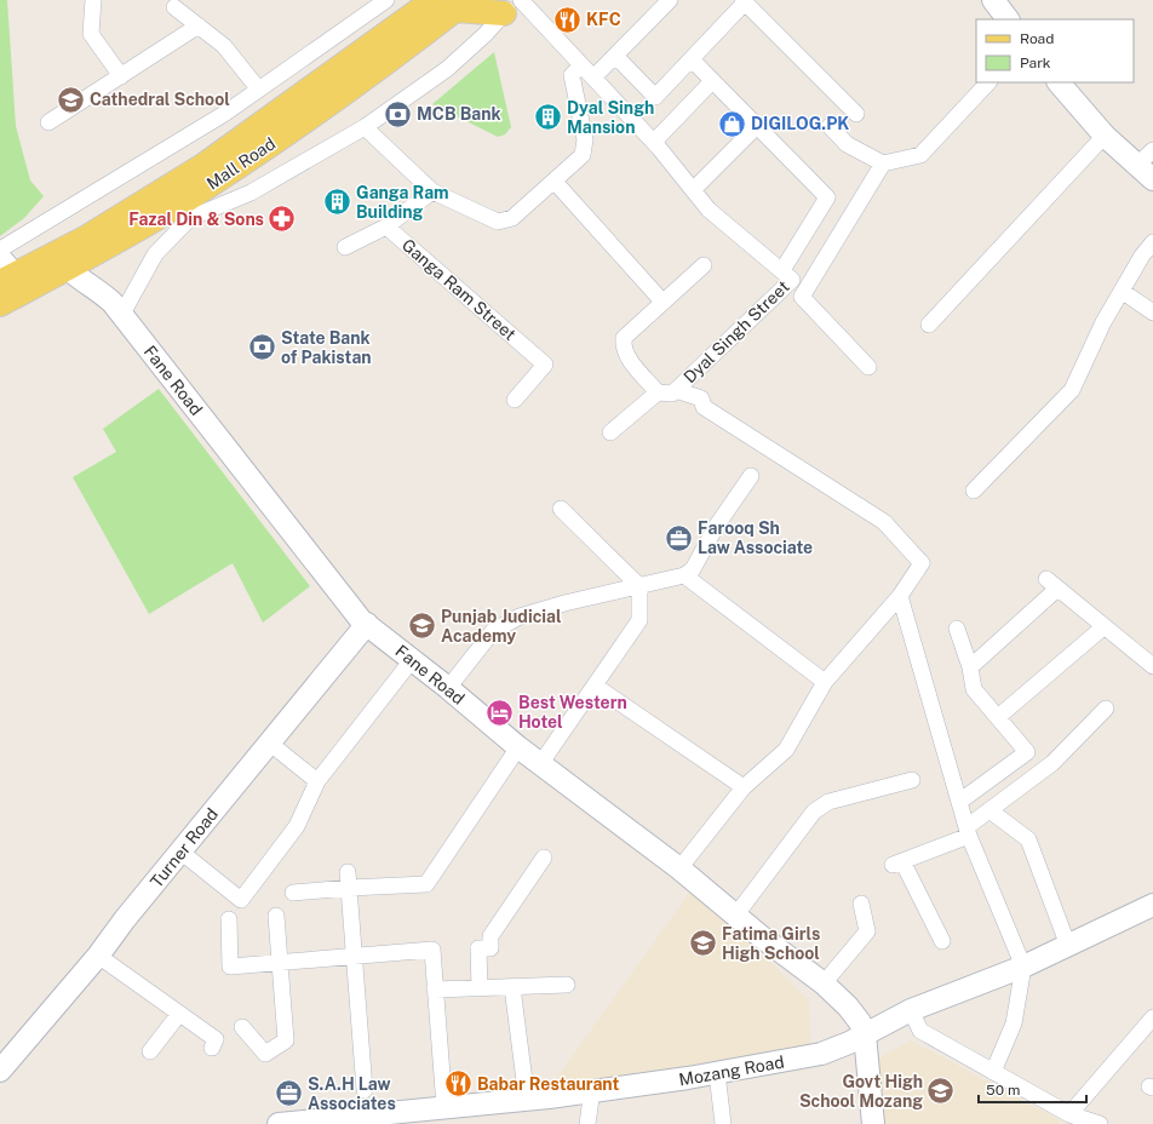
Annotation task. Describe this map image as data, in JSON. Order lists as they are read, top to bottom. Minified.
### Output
{"streets":{"main road":["Mall Road","Fane Road","Turner Road","Mozang Road"],"street":["Ganga Ram Street","Dyal Singh Street"]},"crossings":[["Mall Road","Fane Road"],["Fane Road","Turner Road"],["Fane Road","Mozang Road"]],"places":{"restaurant":["KFC","Babar Restaurant"],"school or university":["Cathedral School","Punjab Judicial Academy","Fatima Girls High School","Govt High School Mozang"],"bank":["MCB Bank","State Bank of Pakistan"],"building":["Dyal Singh Mansion","Ganga Ram Building"],"shop":["DIGILOG.PK"],"pharmacy":["Fazal Din & Sons"],"office":["Farooq Sh Law Associate","S.A.H Law Associates"],"hotel":["Best Western Hotel"]},"legend":["Road","Park"],"scale_bar":"50 m"}
